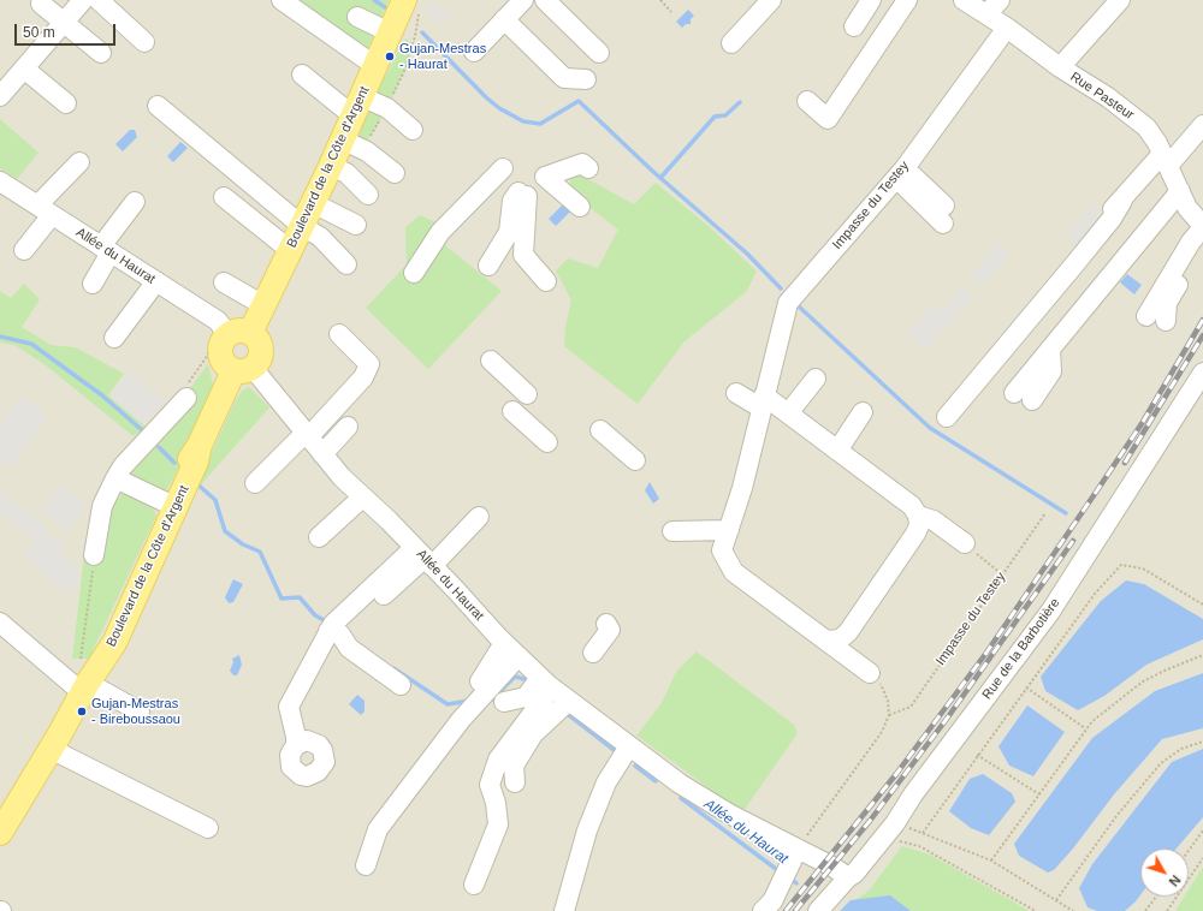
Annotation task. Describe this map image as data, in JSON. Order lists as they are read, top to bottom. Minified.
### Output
{"streets":{"main road":["Boulevard de la Côte d'Argent"],"street":["Rue Pasteur","Impasse du Testey","Allée du Haurat","Rue de la Barbotière"]},"crossings":[["Rue Pasteur","Impasse du Testey"],["Boulevard de la Côte d'Argent","Allée du Haurat"],["Allée du Haurat","Rue de la Barbotière"]],"water":["Allée du Haurat"],"places":["Gujan-Mestras - Haurat","Gujan-Mestras - Bireboussaou"],"scale_bar":"50 m","north":"bottom right"}
